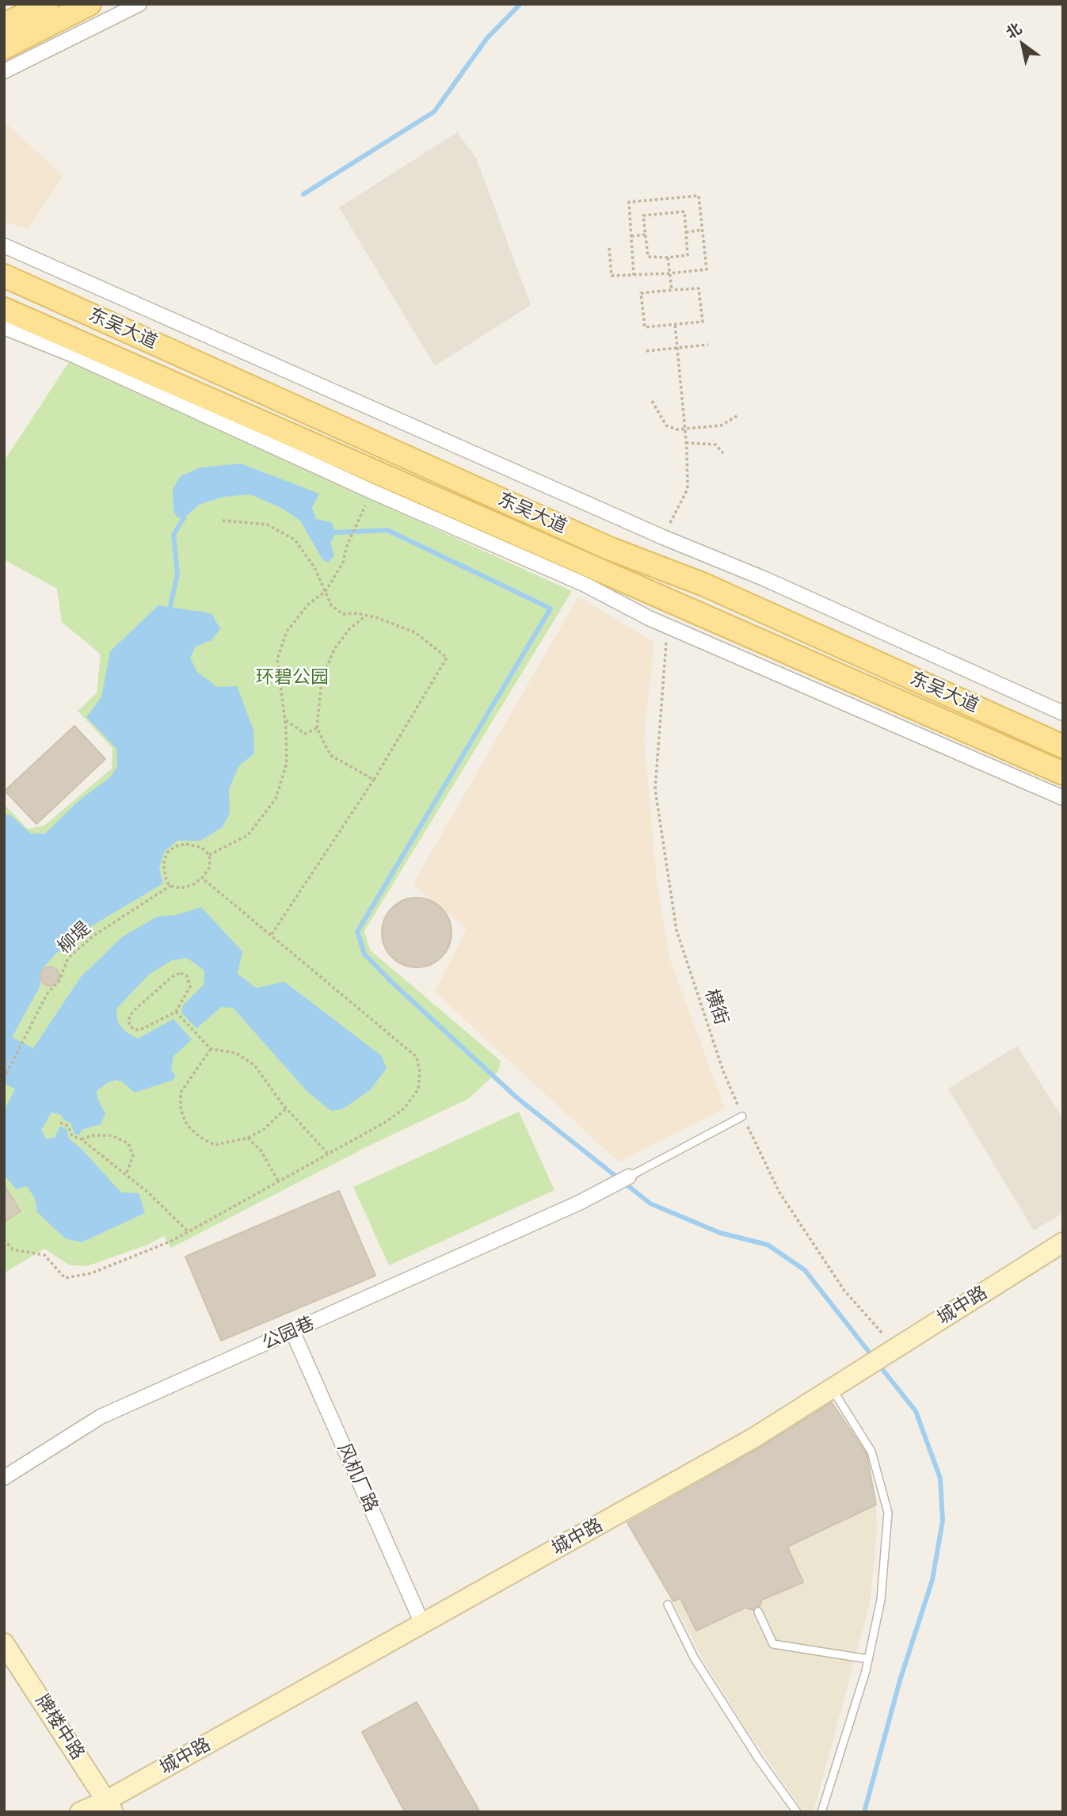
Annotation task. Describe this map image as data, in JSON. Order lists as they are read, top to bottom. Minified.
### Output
{"streets":{"main road":["东吴大道"],"street":["城中路","公园巷","风机厂路","牌楼中路"],"path":["柳堤","横街"]},"crossings":[["横街","城中路"],["城中路","风机厂路"],["城中路","牌楼中路"],["公园巷","风机厂路"]],"parks":["环碧公园"],"north":"top left"}
